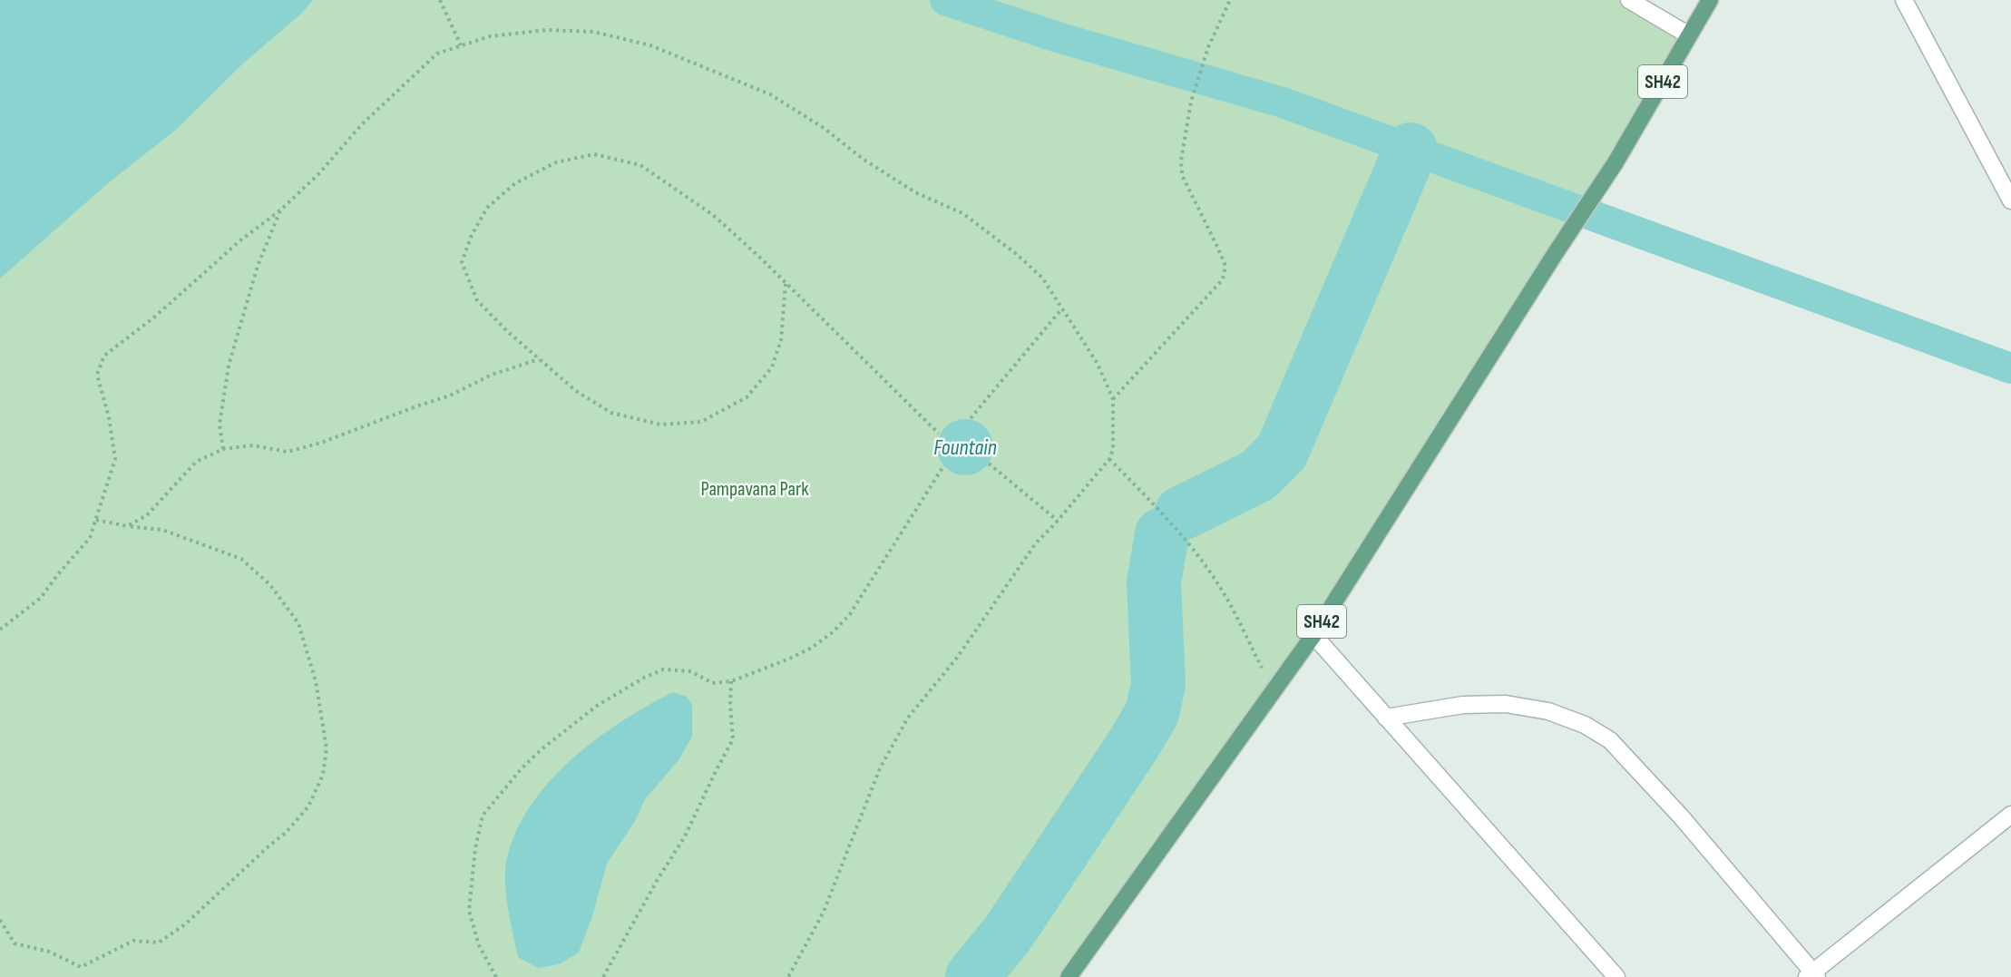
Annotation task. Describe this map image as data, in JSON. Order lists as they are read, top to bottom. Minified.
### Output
{"streets":{"main road":["SH42"]},"water":["Fountain"],"parks":["Pampavana Park"]}
